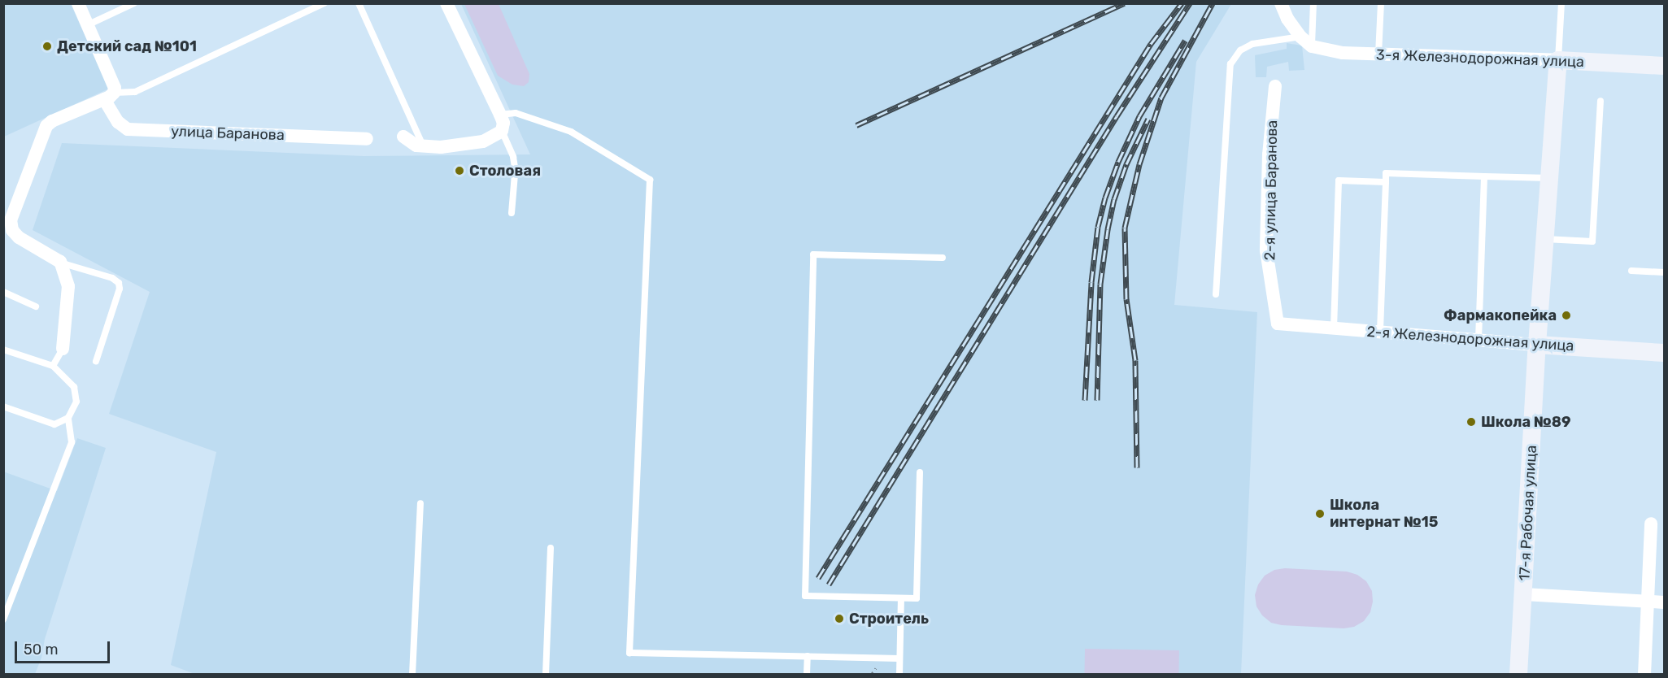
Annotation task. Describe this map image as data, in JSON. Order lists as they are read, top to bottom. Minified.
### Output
{"streets":{"street":["3-я Железнодорожная улица","улица Баранова","2-я улица Баранова","2-я Железнодорожная улица","17-я Рабочая улица"]},"crossings":[["3-я Железнодорожная улица","17-я Рабочая улица"],["2-я улица Баранова","2-я Железнодорожная улица"],["2-я Железнодорожная улица","17-я Рабочая улица"]],"places":["Детский сад №101","Столовая","Фармакопейка","Школа №89","Школа интернат №15","Строитель"],"scale_bar":"50 m"}
